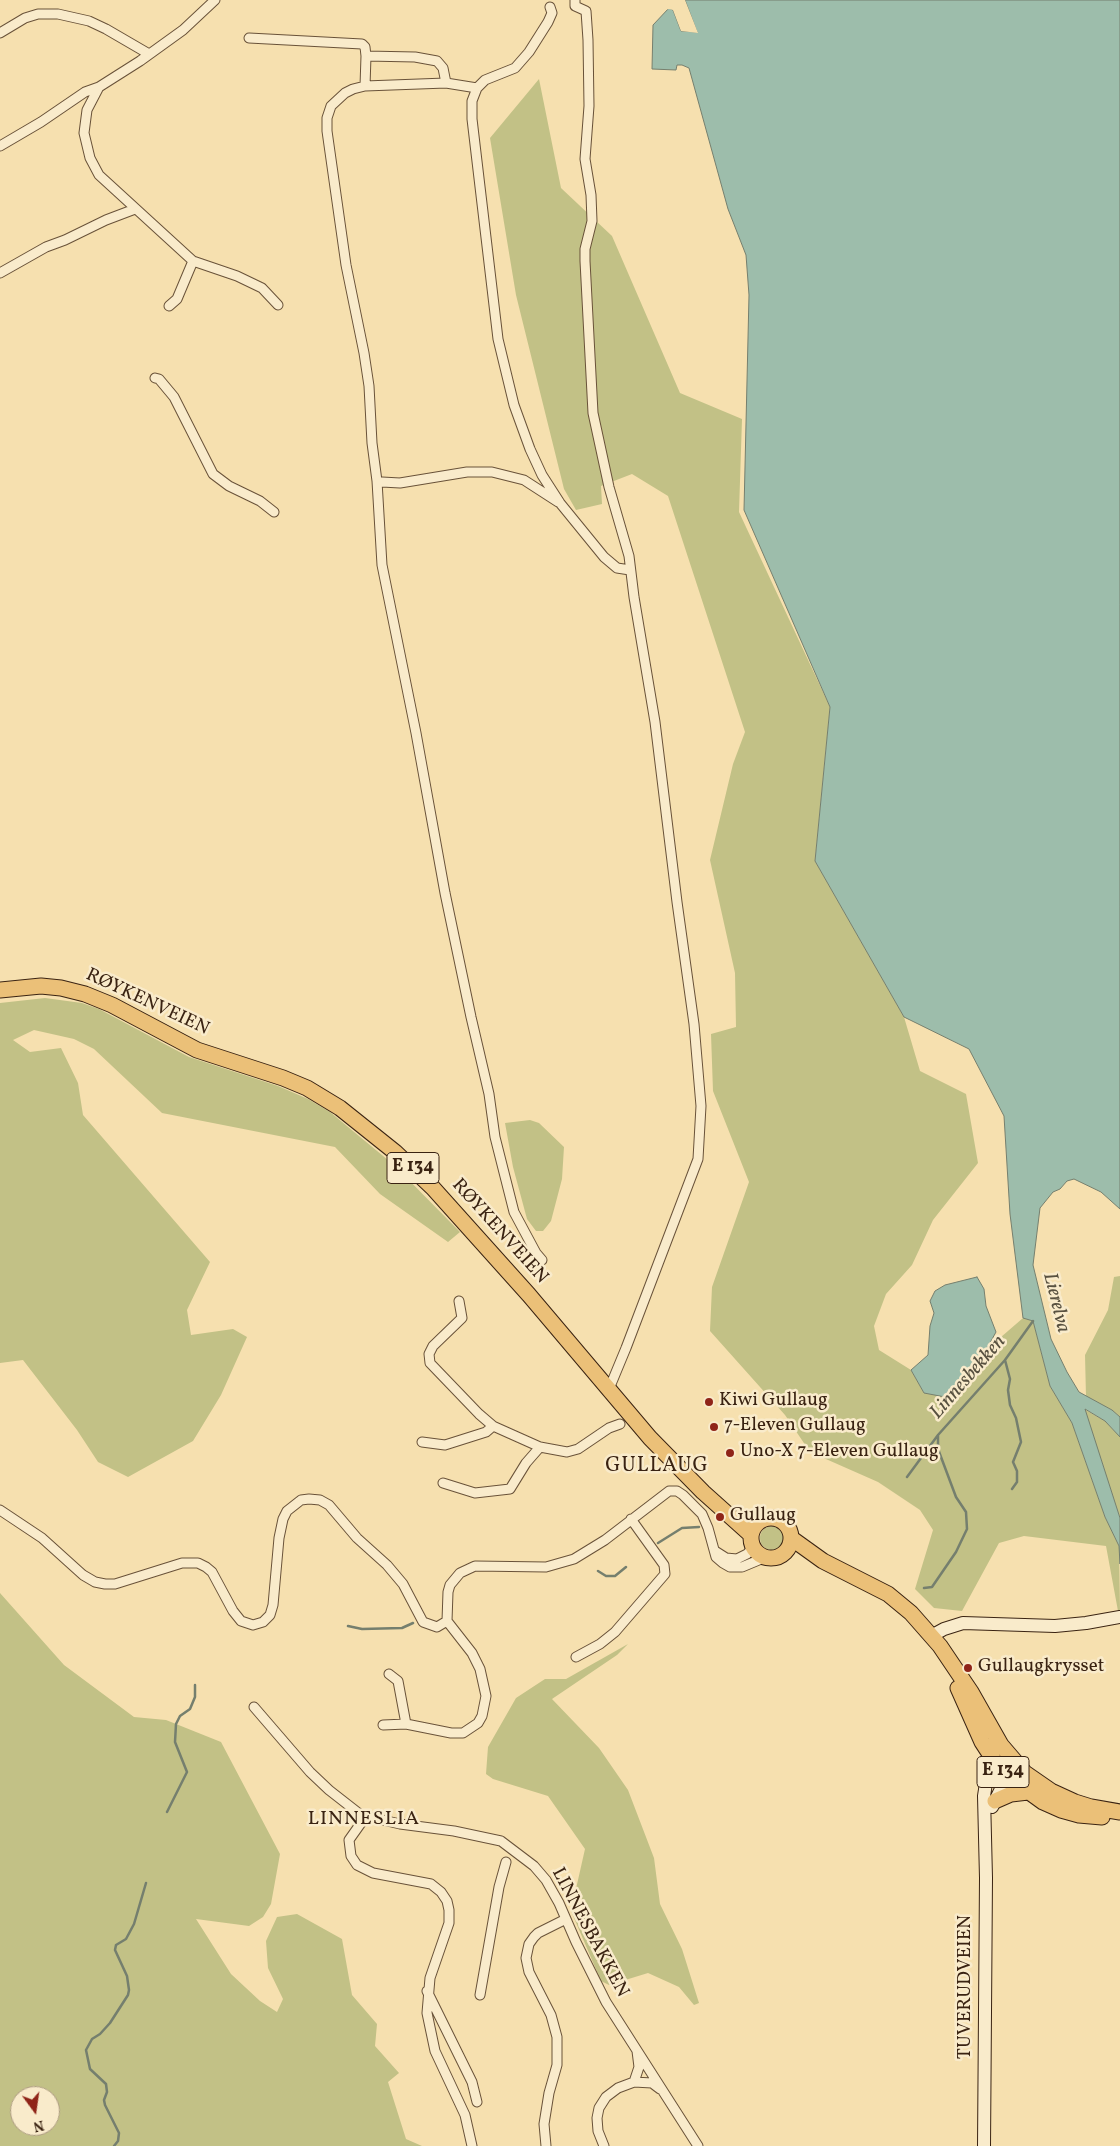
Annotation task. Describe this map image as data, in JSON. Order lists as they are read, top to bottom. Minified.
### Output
{"streets":{"highway":["RØYKENVEIEN","E 134"],"main road":["TUVERUDVEIEN"],"street":["LINNESBAKKEN"]},"crossings":[["RØYKENVEIEN","E 134"],["E 134","TUVERUDVEIEN"]],"districts":["GULLAUG","LINNESLIA"],"water":["Lierelva","Linnesbekken"],"places":["Kiwi Gullaug","7-Eleven Gullaug","Uno-X 7-Eleven Gullaug","Gullaug","Gullaugkrysset"],"north":"bottom"}
